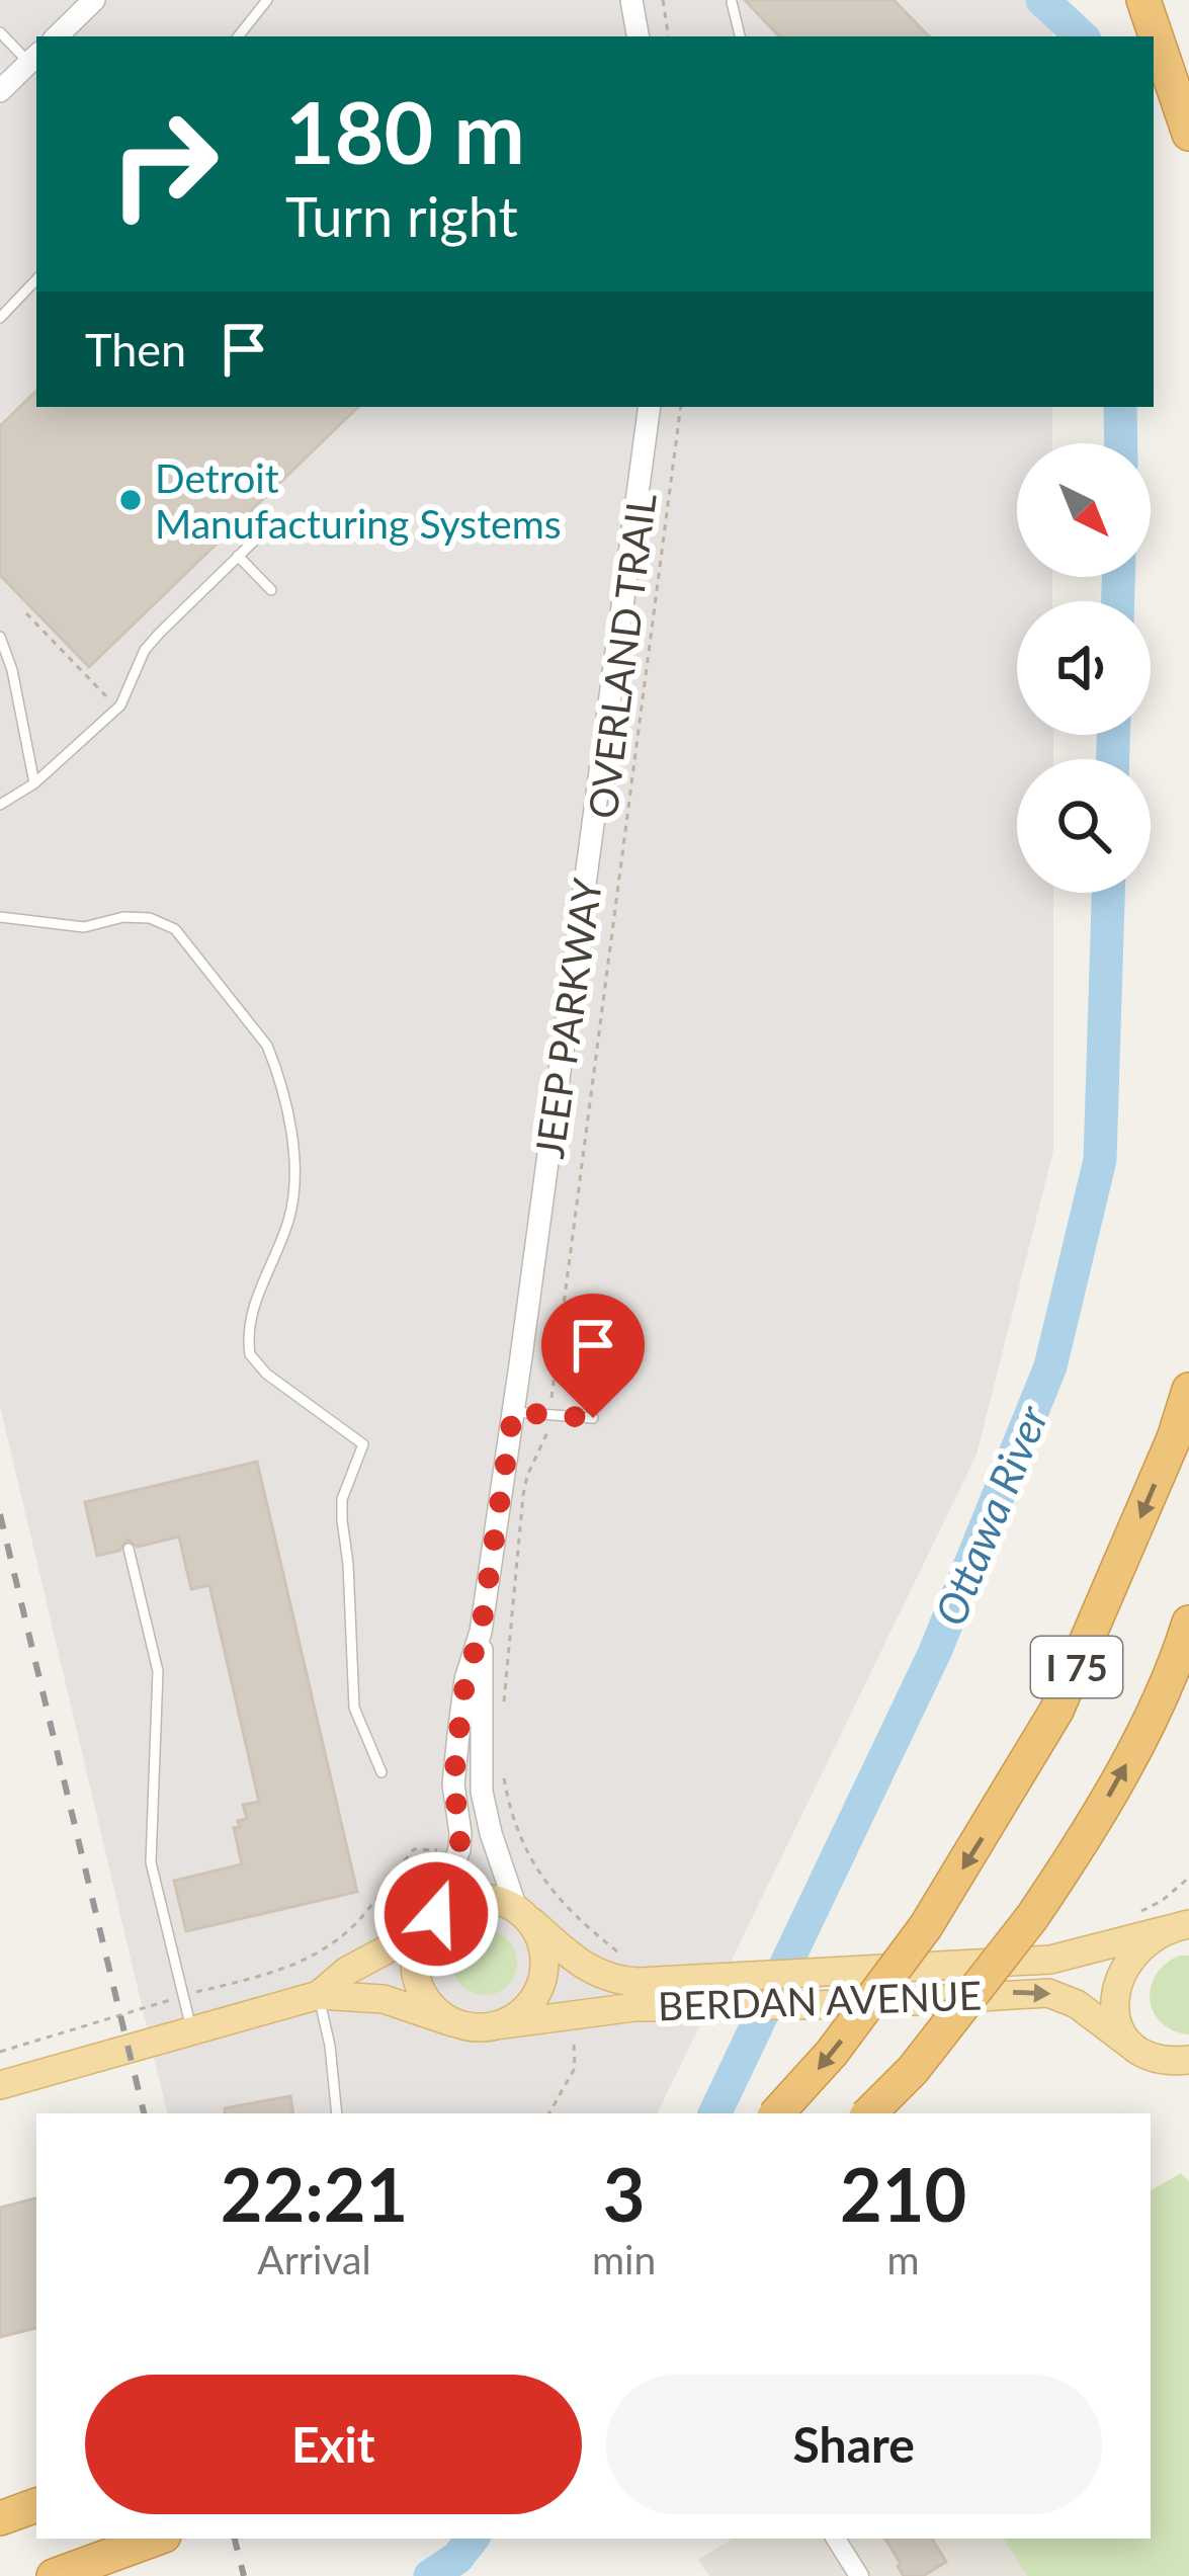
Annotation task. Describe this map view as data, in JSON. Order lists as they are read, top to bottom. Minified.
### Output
{"streets":{"highway":["I 75"],"main road":["BERDAN AVENUE"],"street":["JEEP PARKWAY"],"path":["OVERLAND TRAIL"]},"crossings":[["JEEP PARKWAY","BERDAN AVENUE"]],"water":["Ottawa River"],"places":["Detroit Manufacturing Systems"],"north":"bottom right","page":{"turn":["180 m","Turn right"],"then":"Then","eta":["22:21","Arrival","3","min","210","m"],"buttons":["Exit","Share"]}}
